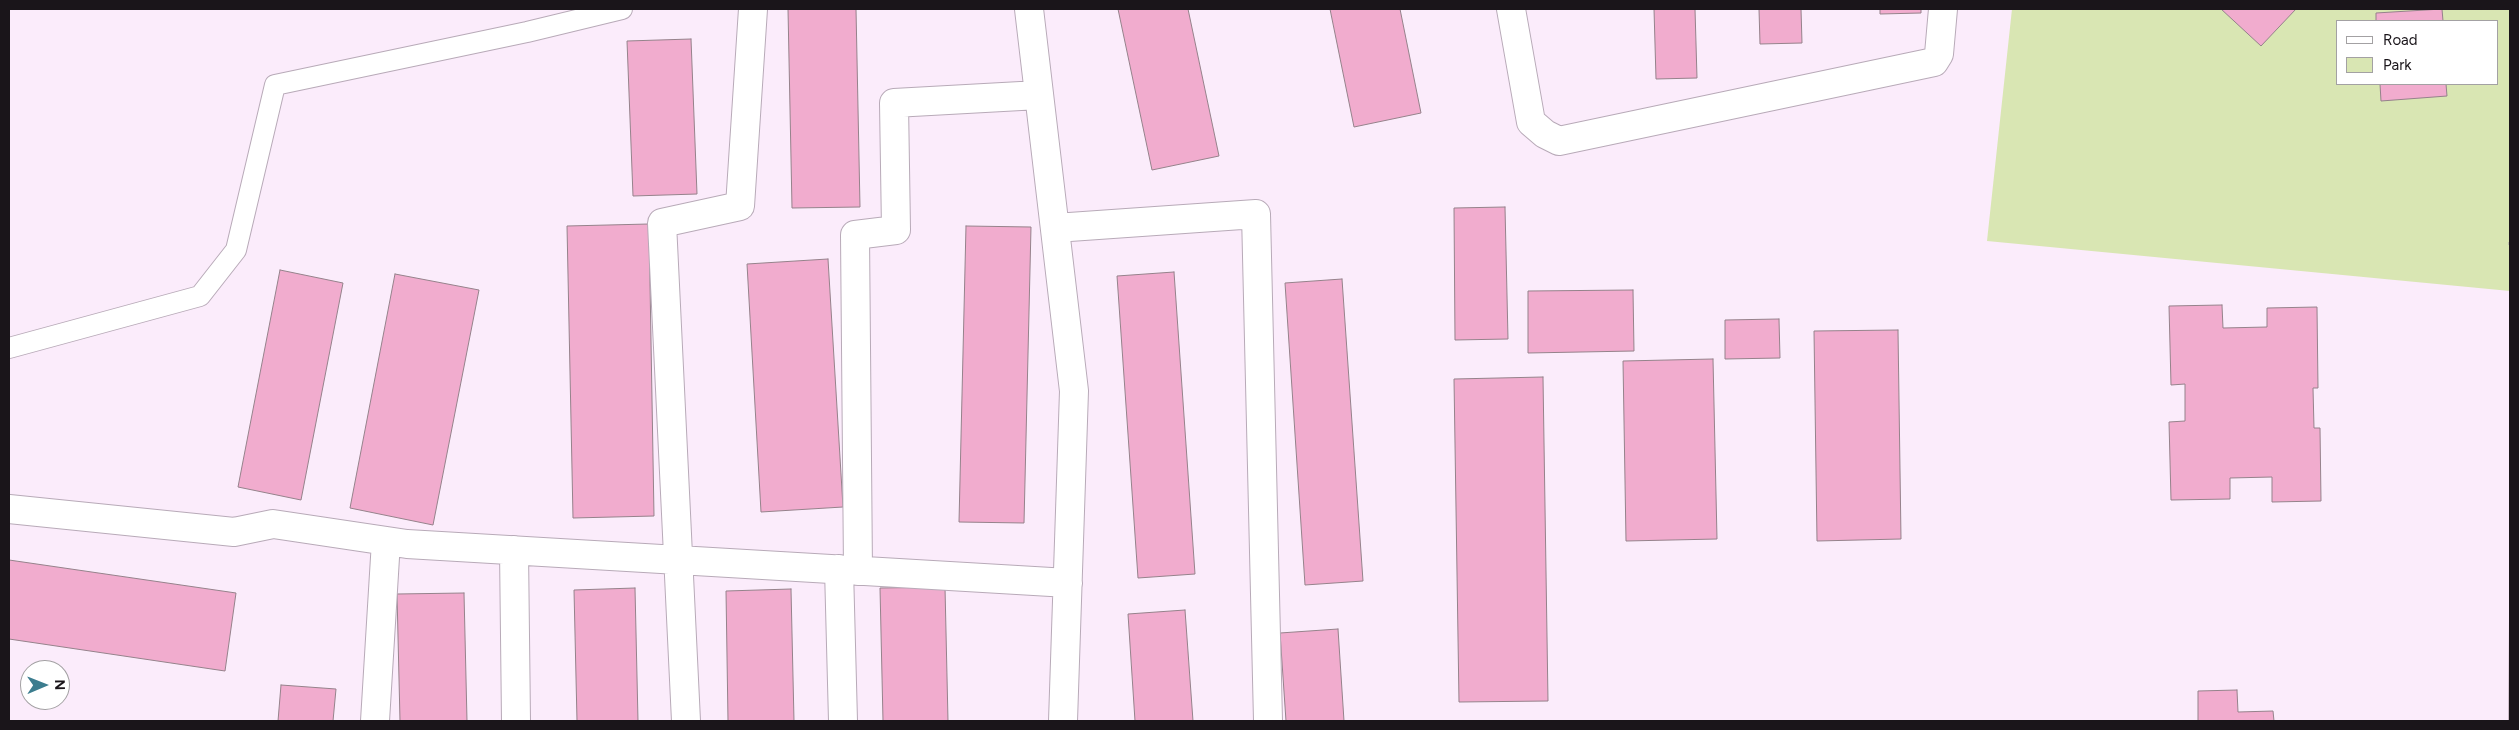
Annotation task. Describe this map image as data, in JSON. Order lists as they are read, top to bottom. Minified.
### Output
{"legend":["Road","Park"],"north":"right"}
